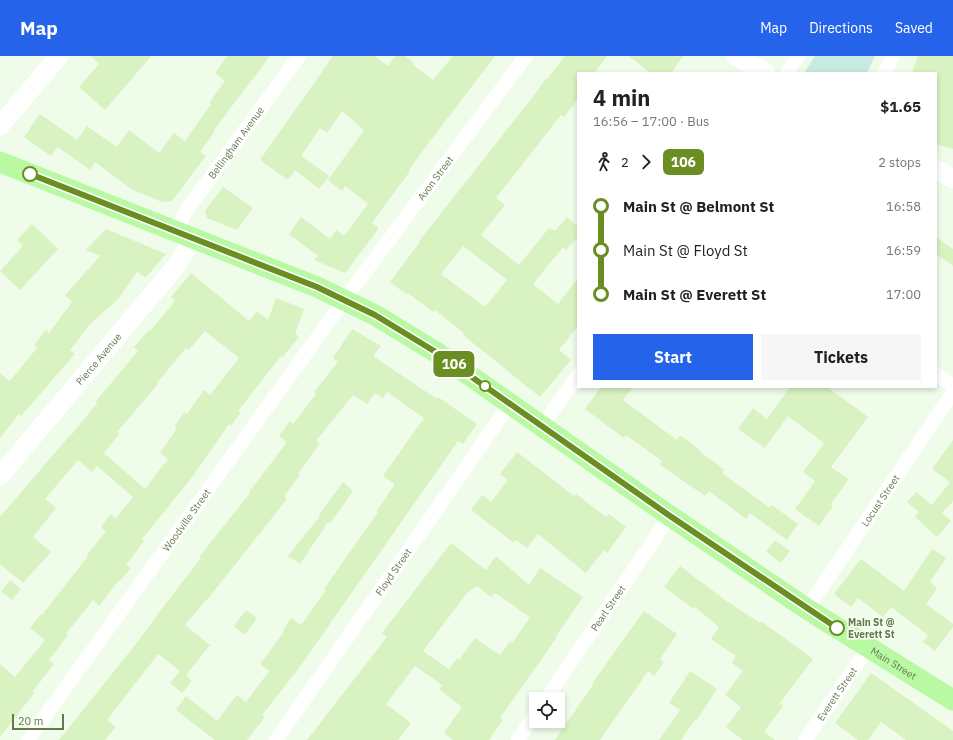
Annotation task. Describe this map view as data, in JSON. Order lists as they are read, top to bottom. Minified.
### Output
{"streets":{"main road":["Main Street"],"street":["Bellingham Avenue","Avon Street","Pierce Avenue","Locust Street","Woodville Street","Floyd Street","Pearl Street","Everett Street"]},"crossings":[["Bellingham Avenue","Pierce Avenue"],["Bellingham Avenue","Main Street"],["Avon Street","Woodville Street"],["Avon Street","Main Street"],["Pierce Avenue","Main Street"],["Locust Street","Main Street"],["Woodville Street","Main Street"],["Floyd Street","Main Street"],["Pearl Street","Main Street"],["Main Street","Everett Street"]],"places":["Main St @ Everett St"],"lines":["bus line 106"],"scale_bar":"20 m","page":{"header":"Map","nav":["Map","Directions","Saved"],"on_map":"106","heading":["4 min","16:56 – 17:00 · Bus","$1.65"],"legs":["2","106","2 stops"],"list":[{"name":"Main St @ Belmont St","value":"16:58"},{"name":"Main St @ Floyd St","value":"16:59"},{"name":"Main St @ Everett St","value":"17:00"}],"buttons":["Start","Tickets"],"scale":"20 m"}}
